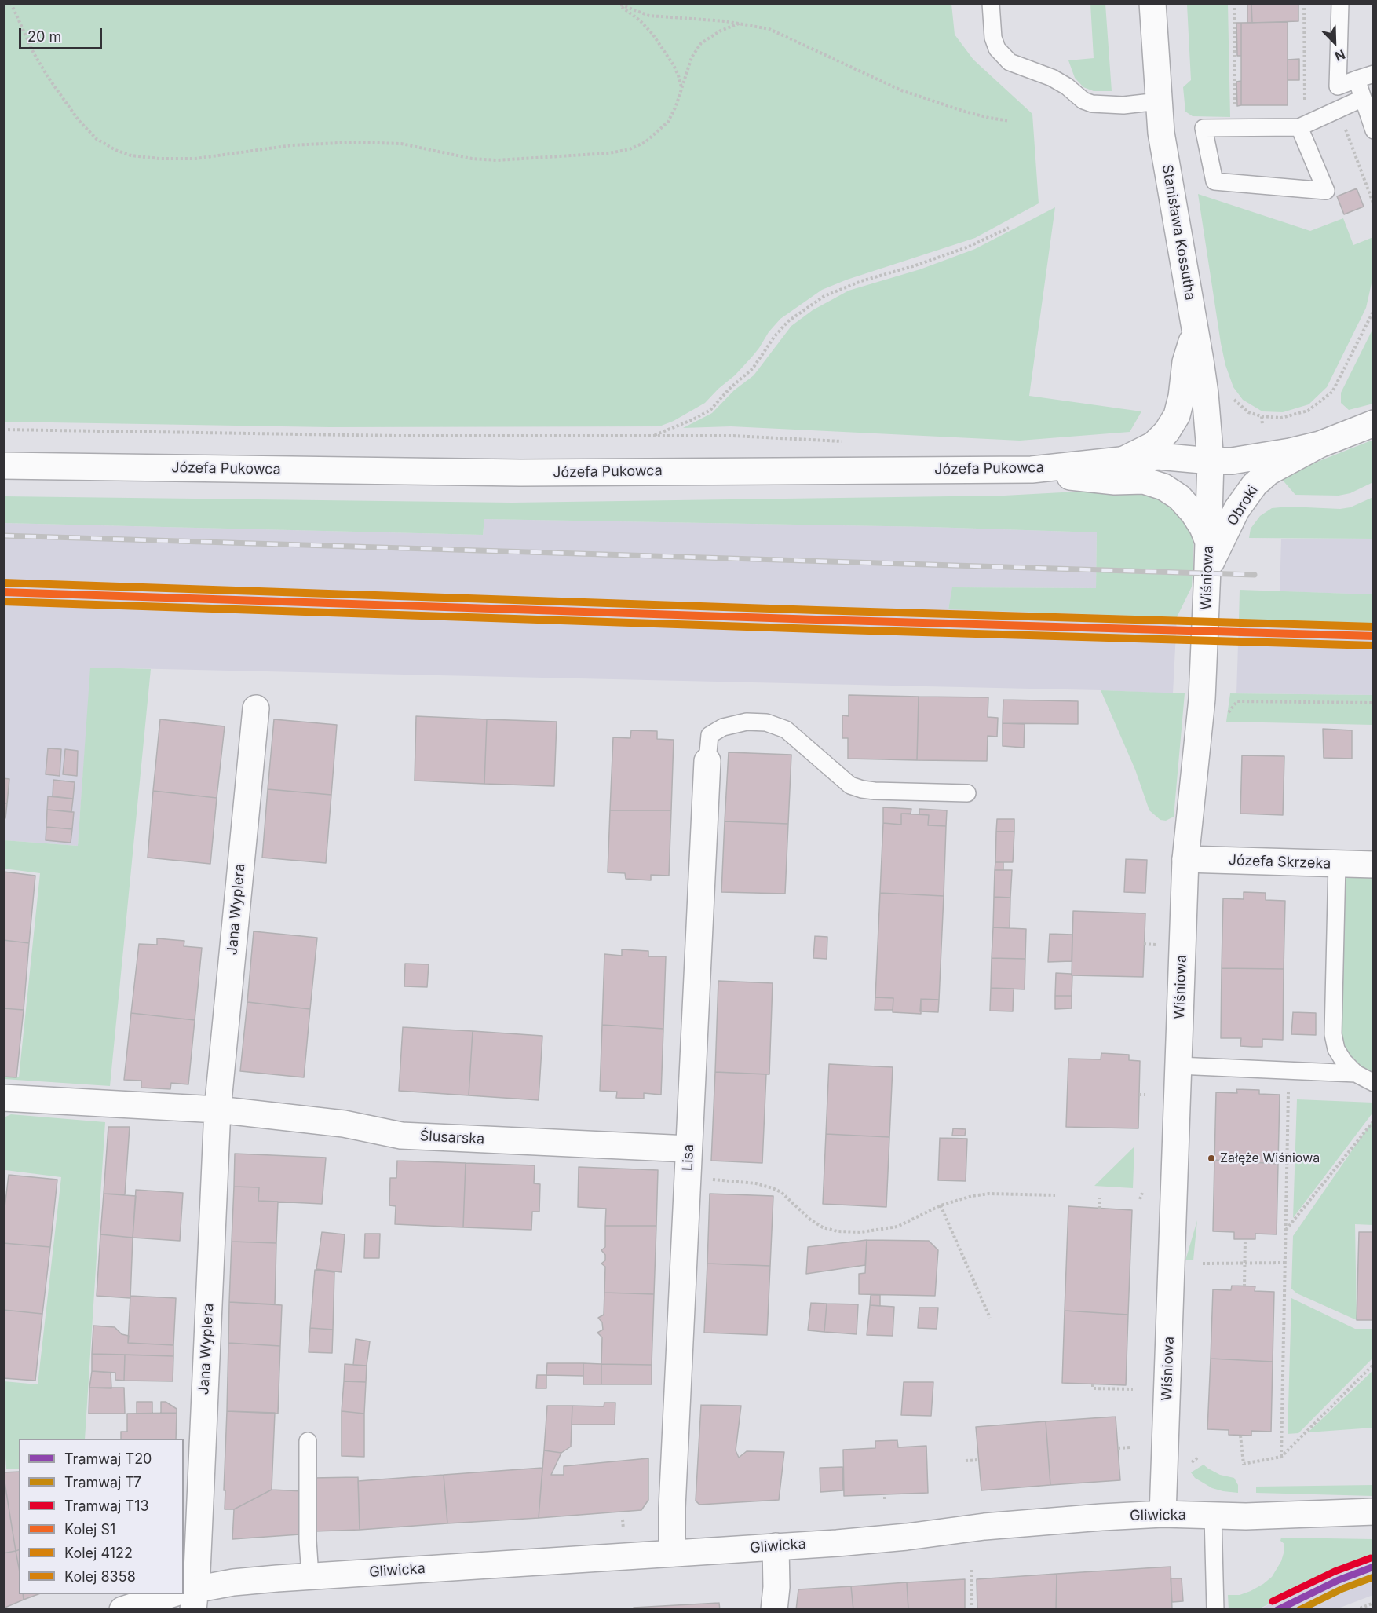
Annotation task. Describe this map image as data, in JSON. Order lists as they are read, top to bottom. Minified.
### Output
{"streets":{"street":["Stanisława Kossutha","Józefa Pukowca","Obroki","Wiśniowa","Józefa Skrzeka","Jana Wyplera","Ślusarska","Lisa","Gliwicka"]},"crossings":[["Stanisława Kossutha","Józefa Pukowca"],["Stanisława Kossutha","Obroki"],["Stanisława Kossutha","Wiśniowa"],["Józefa Pukowca","Obroki"],["Józefa Pukowca","Wiśniowa"],["Obroki","Wiśniowa"],["Wiśniowa","Józefa Skrzeka"],["Wiśniowa","Gliwicka"],["Jana Wyplera","Ślusarska"],["Jana Wyplera","Gliwicka"],["Ślusarska","Lisa"],["Lisa","Gliwicka"]],"places":["Załęże Wiśniowa"],"lines":["rail line 8358","rail line S1","rail line 4122","tram line T13","tram line T20","tram line T7"],"legend":["Tramwaj T20","Tramwaj T7","Tramwaj T13","Kolej S1","Kolej 4122","Kolej 8358"],"scale_bar":"20 m","north":"bottom right"}
